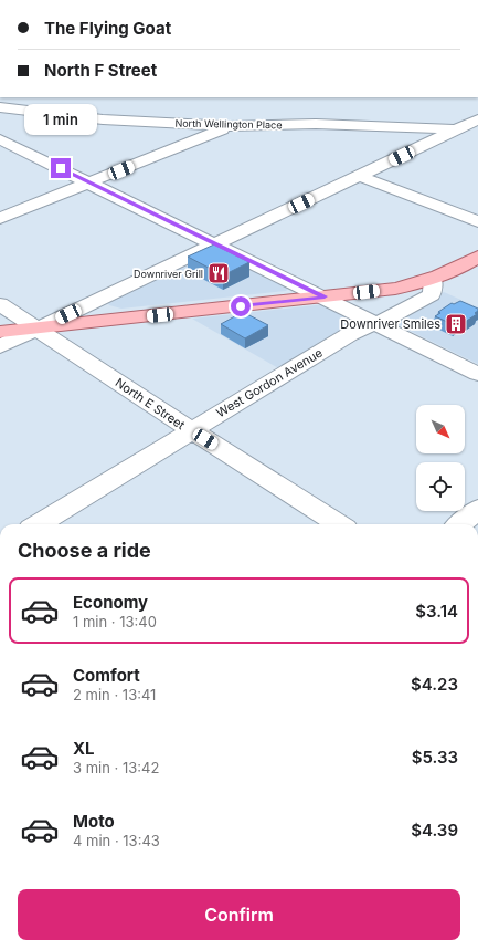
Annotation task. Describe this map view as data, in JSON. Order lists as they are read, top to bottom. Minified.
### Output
{"streets":{"street":["North Wellington Place","West Gordon Avenue","North E Street"]},"crossings":[["West Gordon Avenue","North E Street"]],"places":{"restaurant":["Downriver Grill"],"building":["Downriver Smiles"]},"north":"bottom right","page":{"banner":["The Flying Goat","North F Street"],"bubble":"1 min","heading":"Choose a ride","list":[{"name":"Economy","note":"1 min · 13:40","value":"$3.14"},{"name":"Comfort","note":"2 min · 13:41","value":"$4.23"},{"name":"XL","note":"3 min · 13:42","value":"$5.33"},{"name":"Moto","note":"4 min · 13:43","value":"$4.39"}],"buttons":"Confirm"}}
